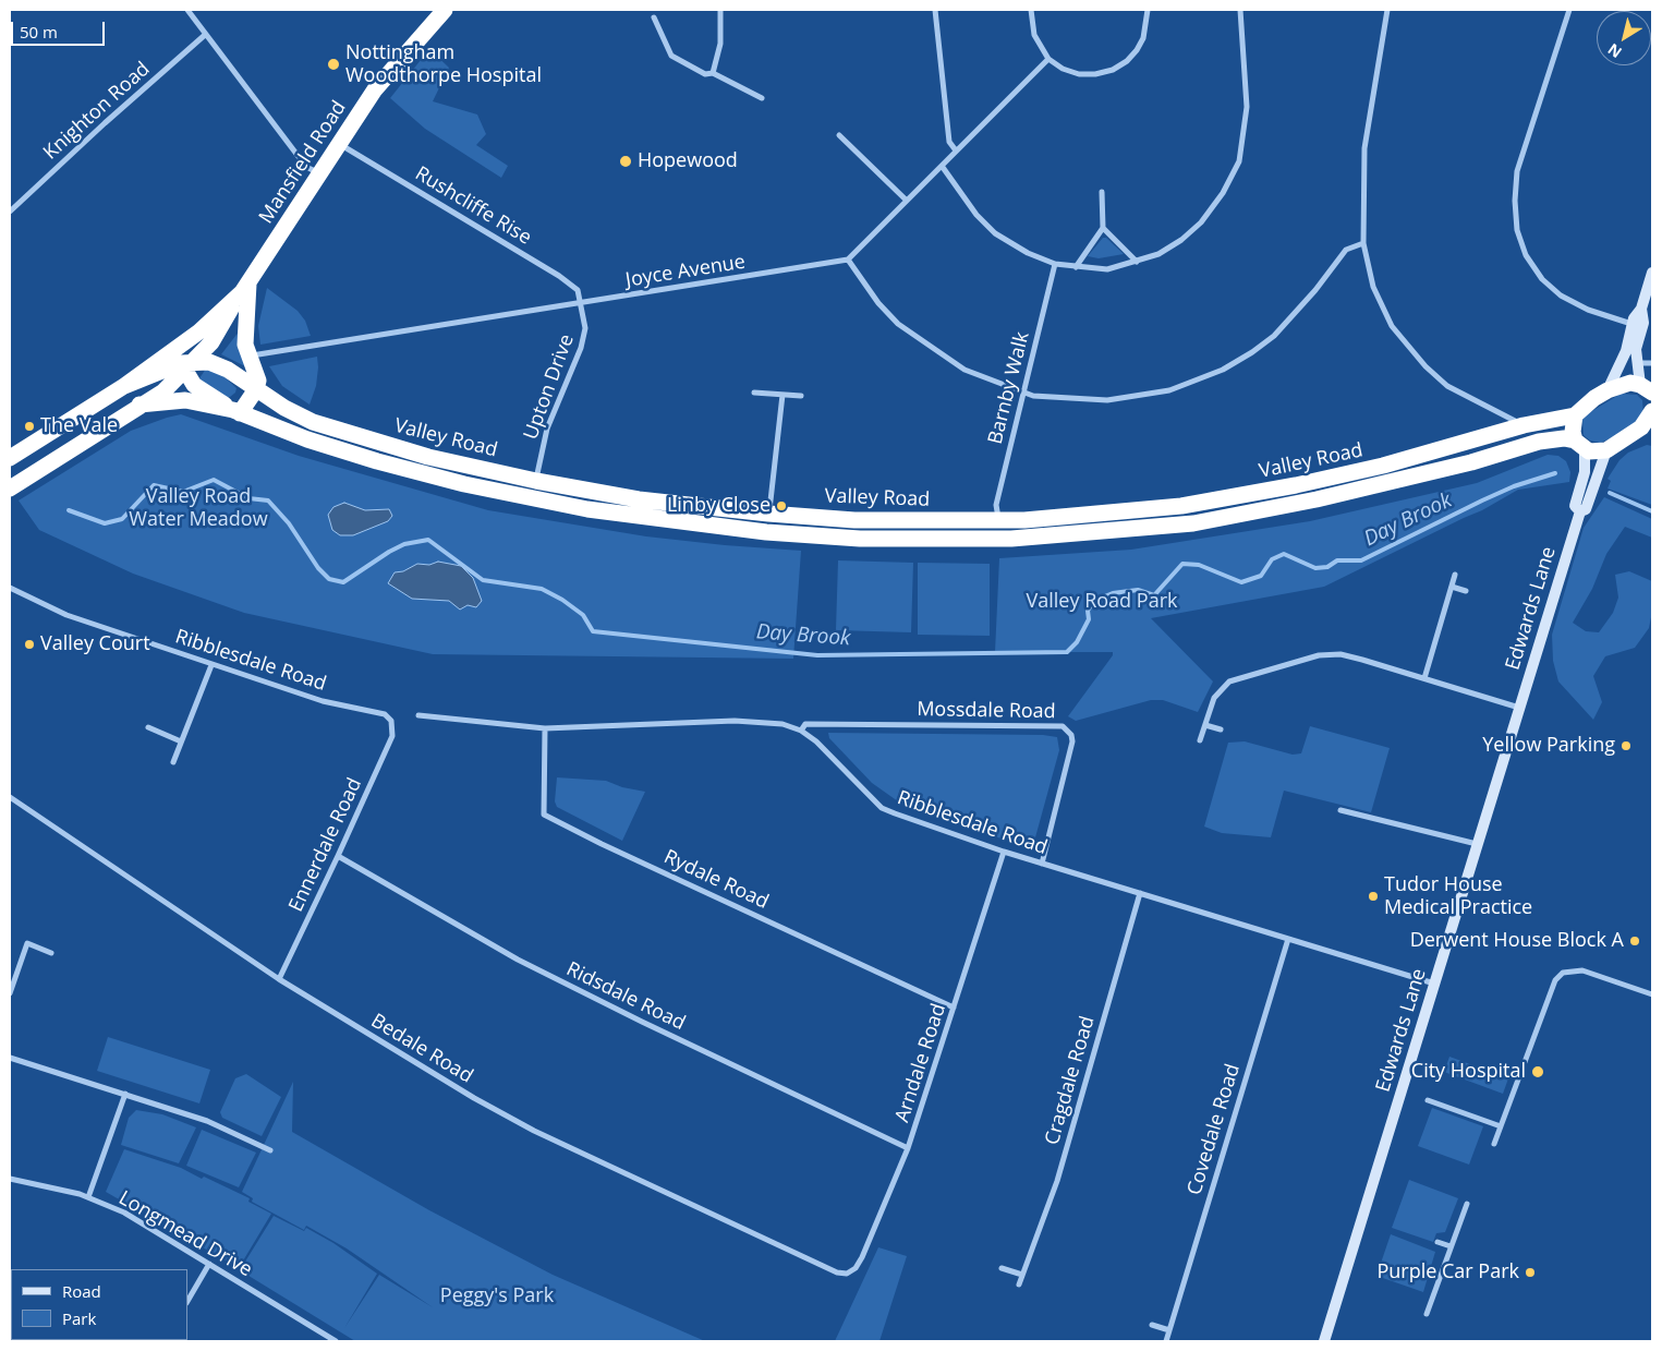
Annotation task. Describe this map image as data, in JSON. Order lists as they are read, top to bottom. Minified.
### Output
{"streets":{"highway":["Mansfield Road","Valley Road"],"street":["Knighton Road","Rushcliffe Rise","Joyce Avenue","Upton Drive","Barnby Walk","Edwards Lane","Ribblesdale Road","Mossdale Road","Ennerdale Road","Rydale Road","Ridsdale Road","Bedale Road","Arndale Road","Cragdale Road","Covedale Road","Longmead Drive"]},"crossings":[["Mansfield Road","Rushcliffe Rise"],["Mansfield Road","Valley Road"],["Rushcliffe Rise","Joyce Avenue"],["Rushcliffe Rise","Upton Drive"],["Joyce Avenue","Upton Drive"],["Upton Drive","Valley Road"],["Barnby Walk","Valley Road"],["Valley Road","Edwards Lane"],["Edwards Lane","Ribblesdale Road"],["Ribblesdale Road","Mossdale Road"],["Ribblesdale Road","Ennerdale Road"],["Ribblesdale Road","Rydale Road"],["Ribblesdale Road","Arndale Road"],["Ribblesdale Road","Cragdale Road"],["Ribblesdale Road","Covedale Road"],["Ennerdale Road","Ridsdale Road"],["Ennerdale Road","Bedale Road"],["Rydale Road","Arndale Road"],["Ridsdale Road","Arndale Road"],["Bedale Road","Arndale Road"]],"water":["Day Brook"],"parks":["Valley Road Water Meadow","Valley Road Park","Peggy's Park"],"places":["Nottingham Woodthorpe Hospital","Hopewood","The Vale","Linby Close","Valley Court","Yellow Parking","Tudor House Medical Practice","Derwent House Block A","City Hospital","Purple Car Park"],"legend":["Road","Park"],"scale_bar":"50 m","north":"bottom left"}
